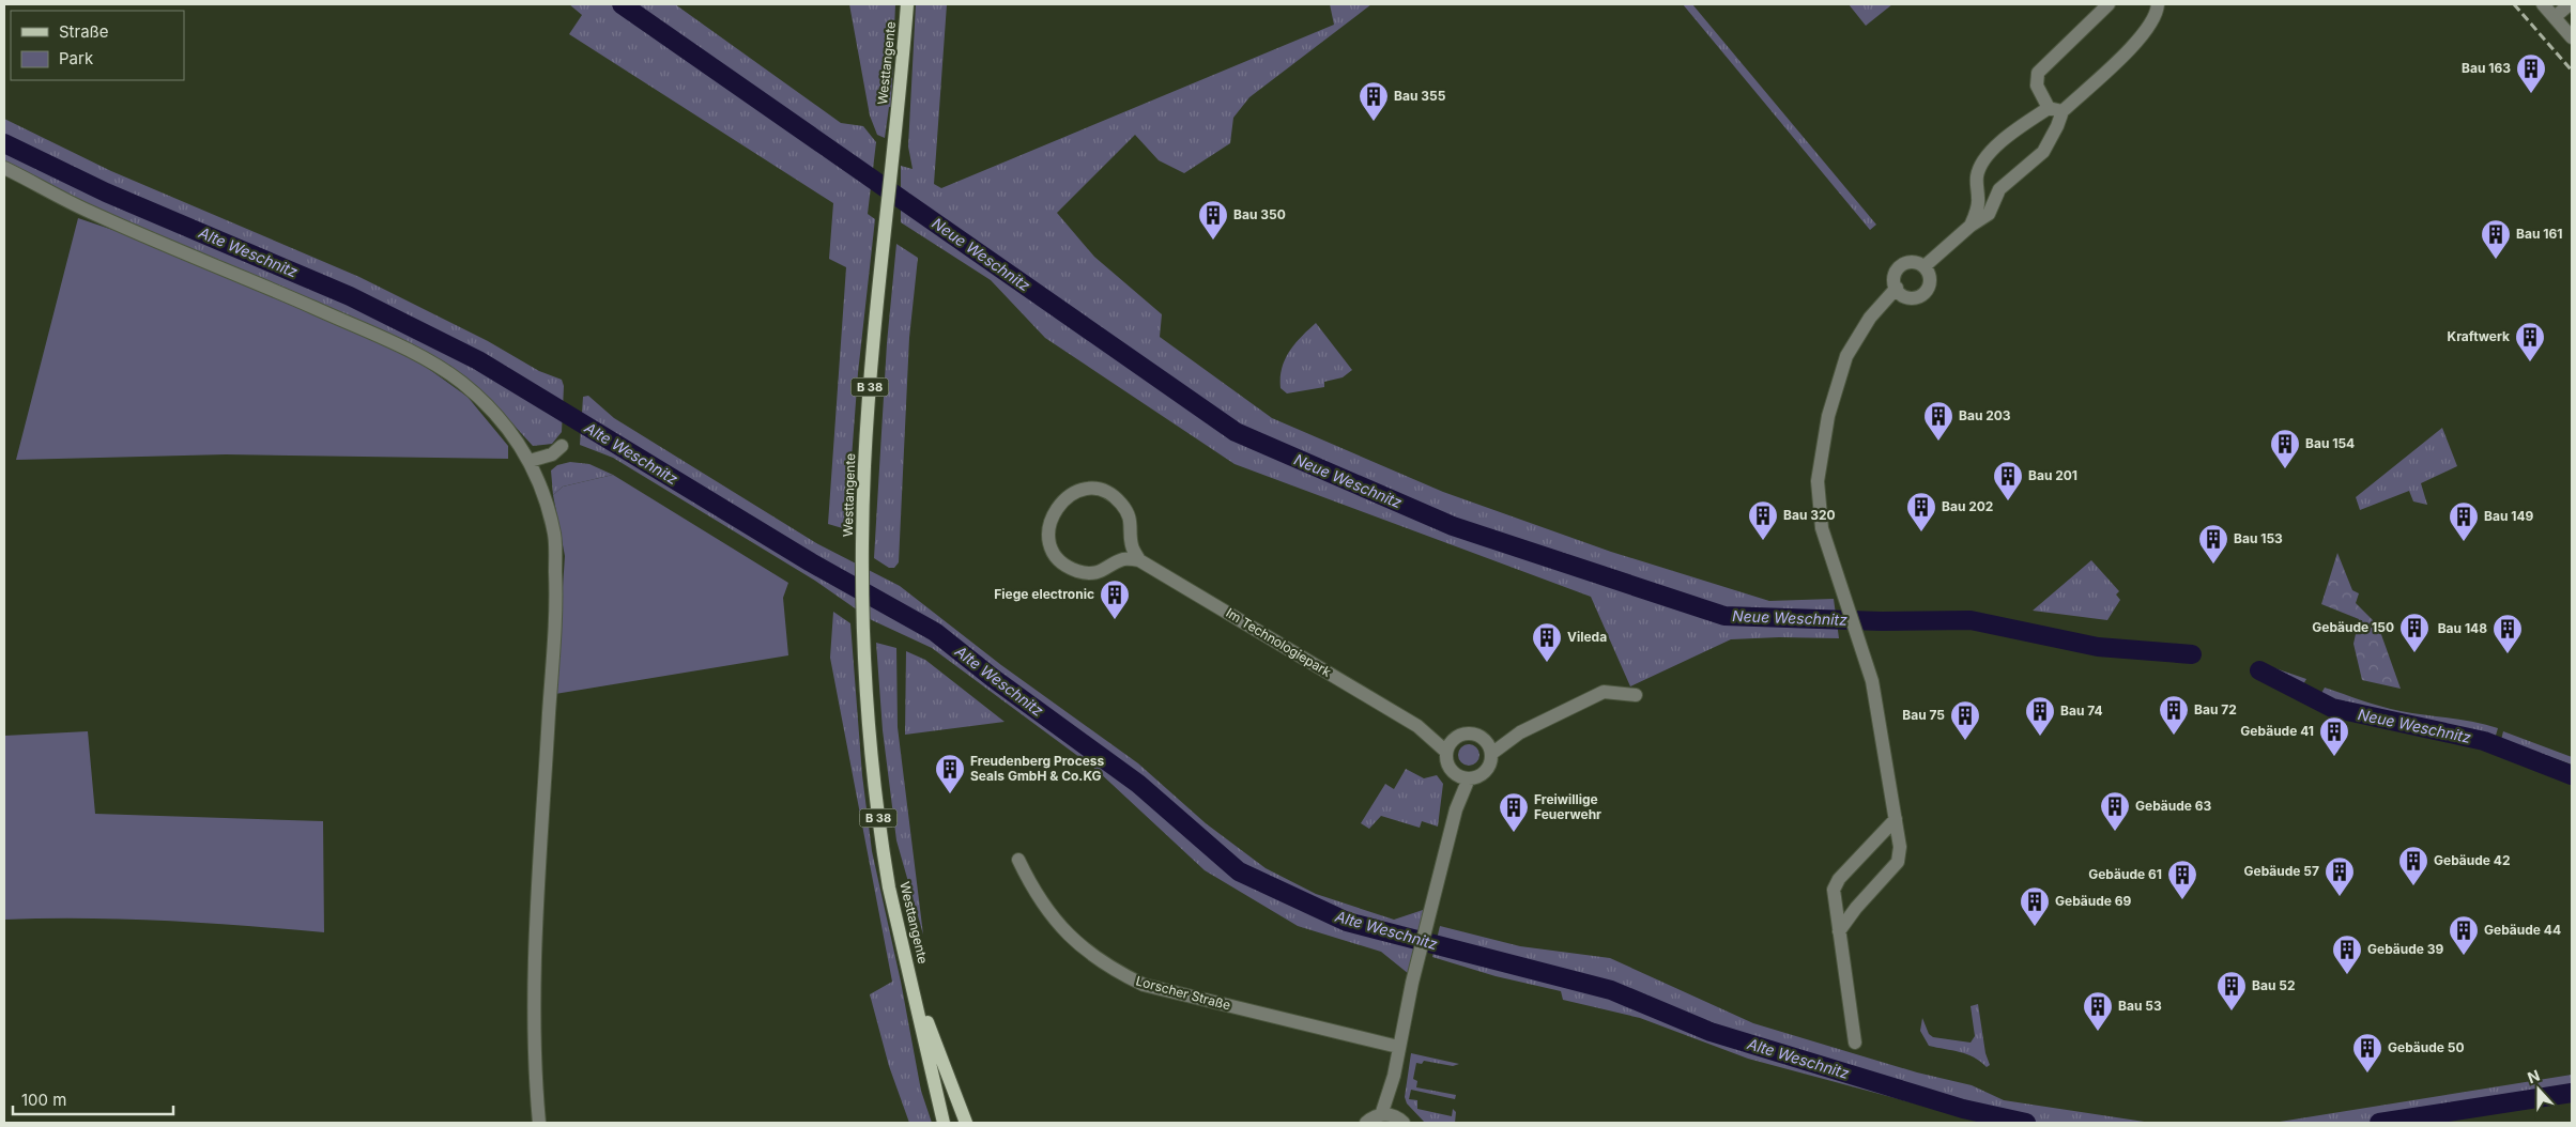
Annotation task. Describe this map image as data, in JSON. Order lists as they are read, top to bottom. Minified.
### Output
{"streets":{"main road":["Westtangente","B 38"],"street":["Im Technologiepark","Lorscher Straße"]},"water":["Alte Weschnitz","Neue Weschnitz"],"places":{"building":["Bau 163","Bau 355","Bau 350","Bau 161","Kraftwerk","Bau 203","Bau 154","Bau 201","Bau 202","Bau 320","Bau 149","Bau 153","Fiege electronic","Gebäude 150","Bau 148","Vileda","Bau 72","Bau 74","Bau 75","Gebäude 41","Freudenberg Process Seals GmbH & Co.KG","Gebäude 63","Freiwillige Feuerwehr","Gebäude 42","Gebäude 57","Gebäude 61","Gebäude 69","Gebäude 44","Gebäude 39","Bau 52","Bau 53","Gebäude 50"]},"legend":["Straße","Park"],"scale_bar":"100 m","north":"top"}
